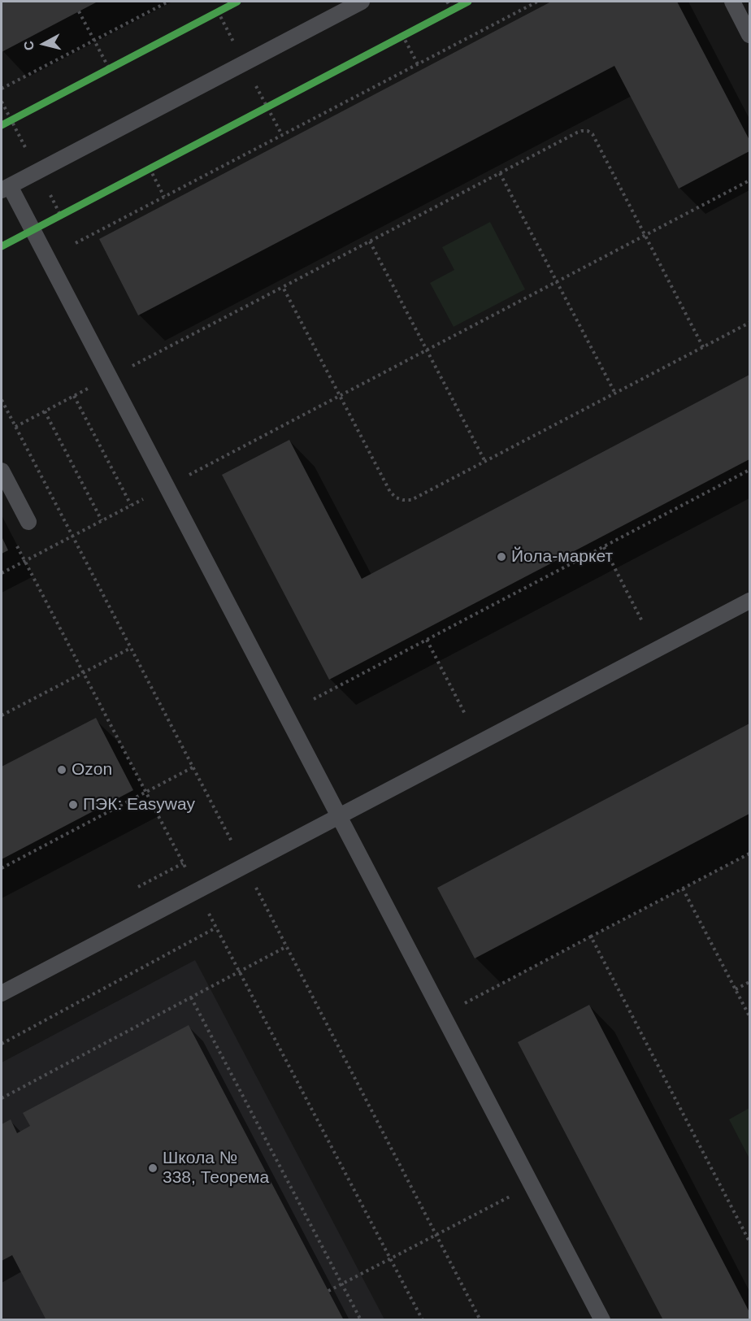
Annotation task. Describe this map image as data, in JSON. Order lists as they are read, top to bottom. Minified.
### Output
{"places":["Йола-маркет","Ozon","ПЭК: Easyway","Школа № 338, Теорема"],"north":"left"}
